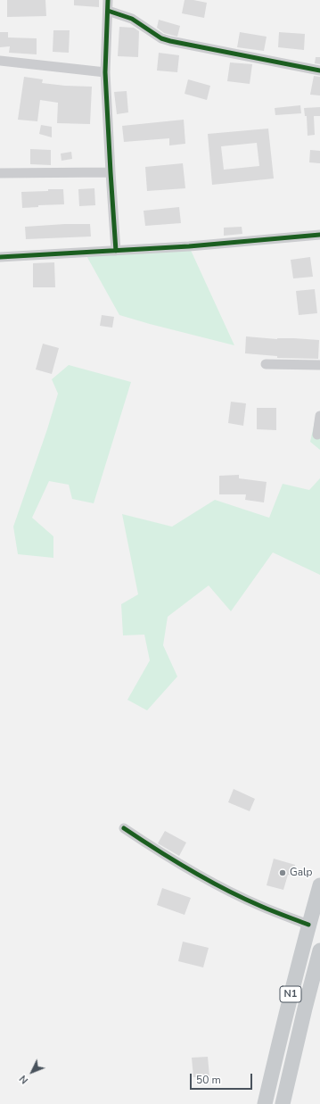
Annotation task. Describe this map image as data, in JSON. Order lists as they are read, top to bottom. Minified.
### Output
{"streets":{"main road":["N1"]},"places":["Galp"],"scale_bar":"50 m","north":"bottom left"}
